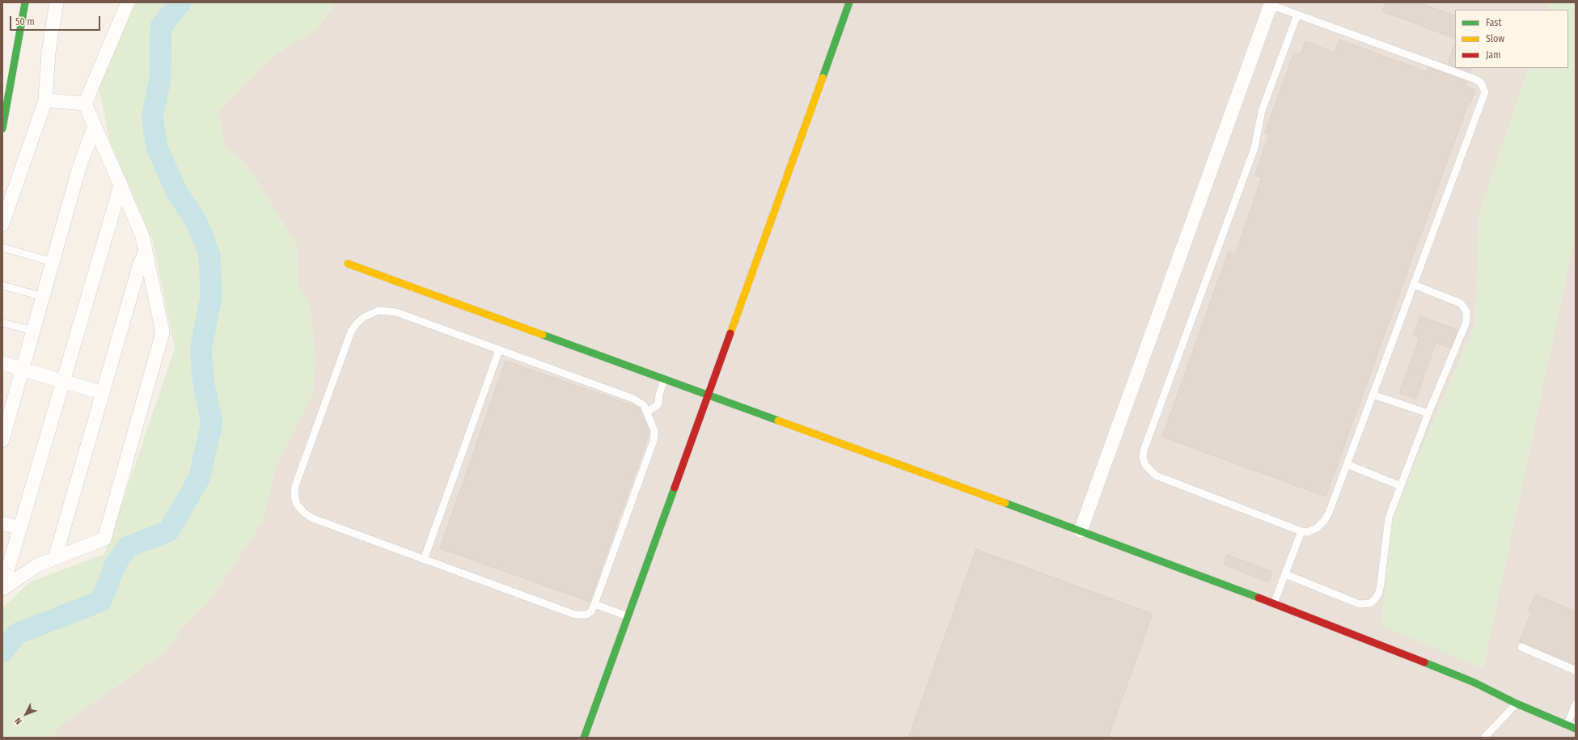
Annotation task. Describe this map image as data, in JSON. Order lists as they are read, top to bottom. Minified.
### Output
{"legend":["Fast","Slow","Jam"],"scale_bar":"50 m","north":"bottom left"}
